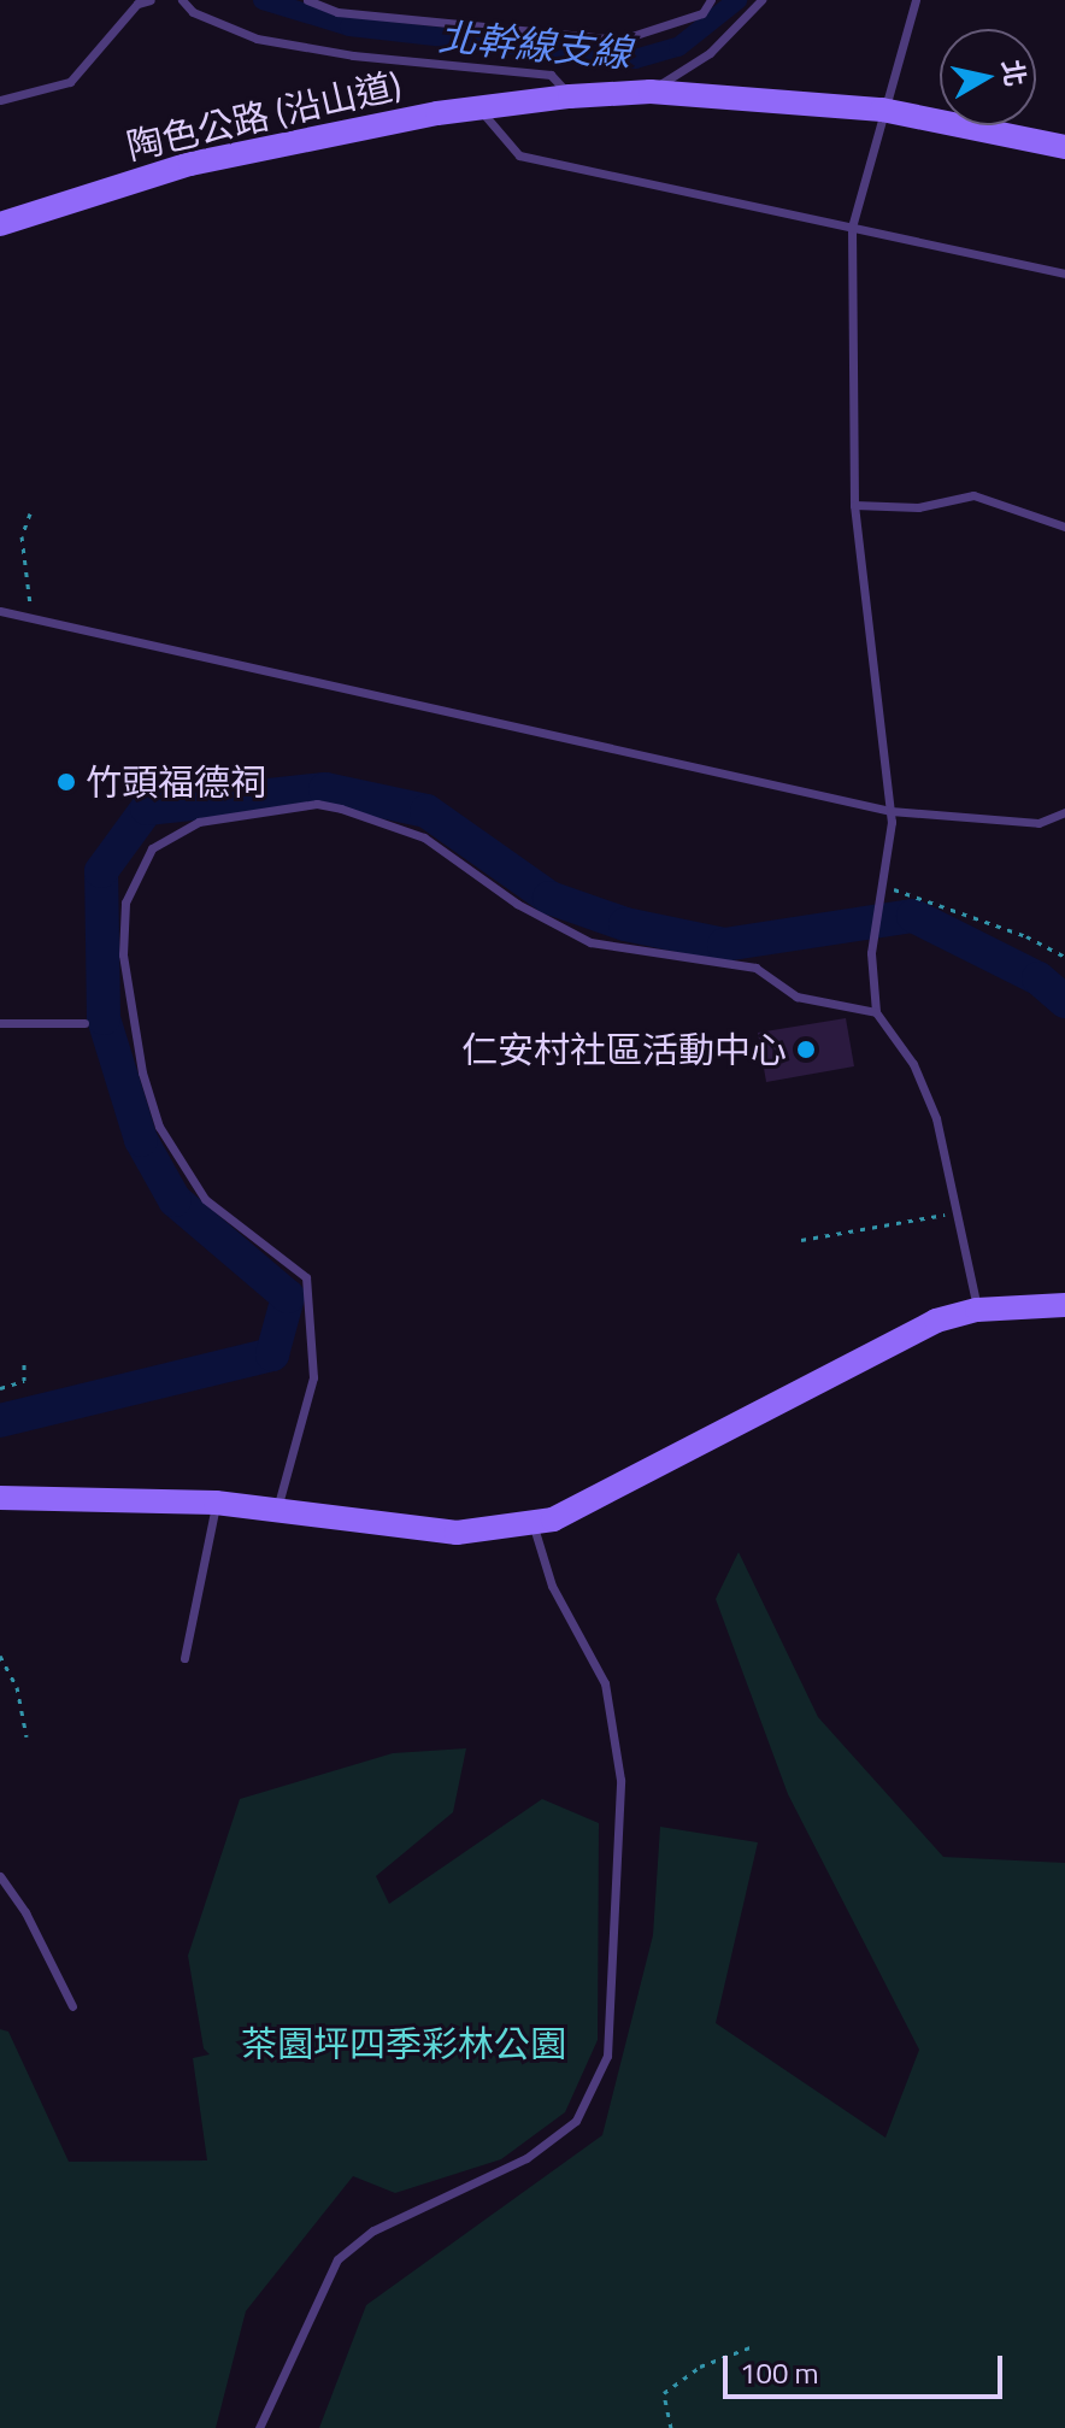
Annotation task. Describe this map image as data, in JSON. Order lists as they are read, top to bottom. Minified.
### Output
{"streets":{"street":["陶色公路 (沿山道)"]},"water":["北幹線支線"],"parks":["茶園坪四季彩林公園"],"places":["竹頭福德祠","仁安村社區活動中心"],"scale_bar":"100 m","north":"right"}
